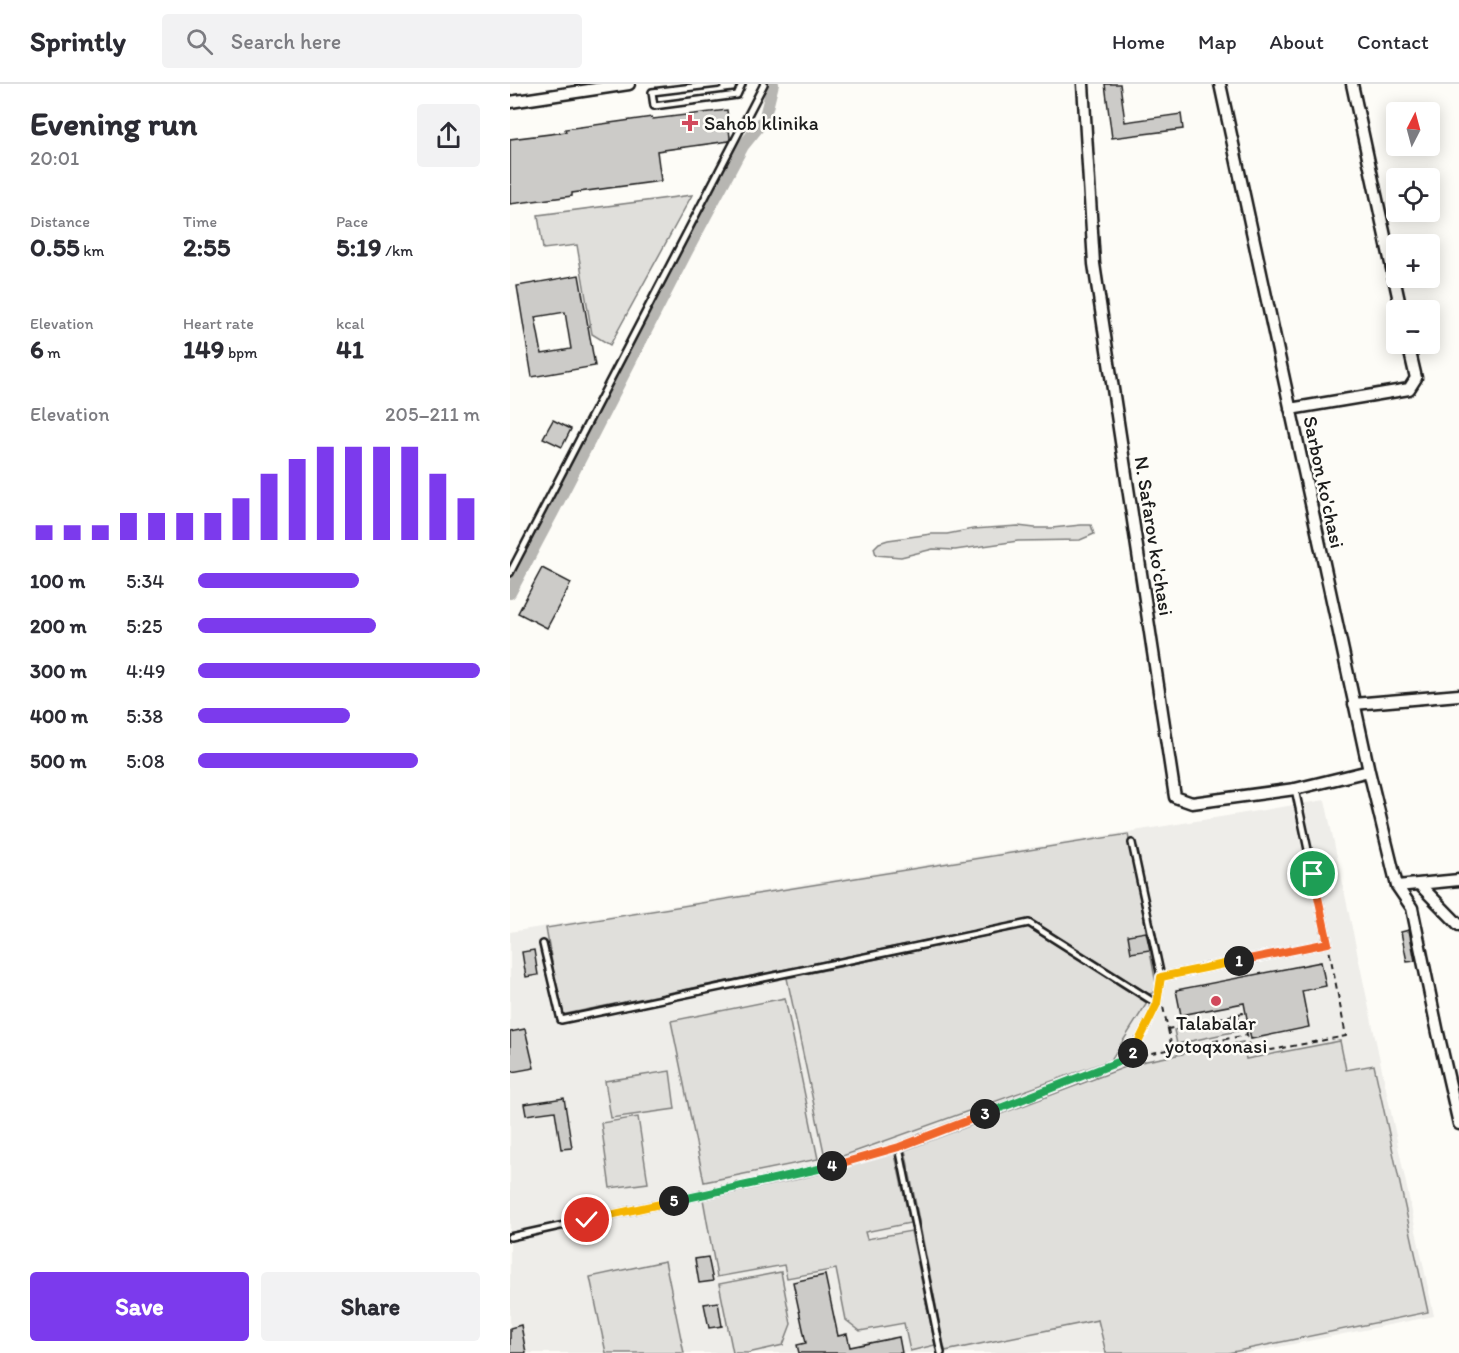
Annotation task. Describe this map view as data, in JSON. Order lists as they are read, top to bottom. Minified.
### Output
{"streets":{"street":["Sarbon ko'chasi","N. Safarov ko'chasi"]},"crossings":[["Sarbon ko'chasi","N. Safarov ko'chasi"]],"places":{"health":["Sahob klinika"],"other":["Talabalar yotoqxonasi"]},"north":"top","page":{"header":"Sprintly","search":"Search here","nav":["Home","Map","About","Contact"],"heading":["Evening run","20:01"],"map_buttons":["+","−"],"stats":[["Distance","0.55 km"],["Time","2:55"],["Pace","5:19 /km"],["Elevation","6 m"],["Heart rate","149 bpm"],["kcal","41"]],"chart":["Elevation","205–211 m"],"list":[{"name":"100 m","note":"5:34"},{"name":"200 m","note":"5:25"},{"name":"300 m","note":"4:49"},{"name":"400 m","note":"5:38"},{"name":"500 m","note":"5:08"}],"pins":["1","2","3","4","5"],"buttons":["Save","Share"]}}
